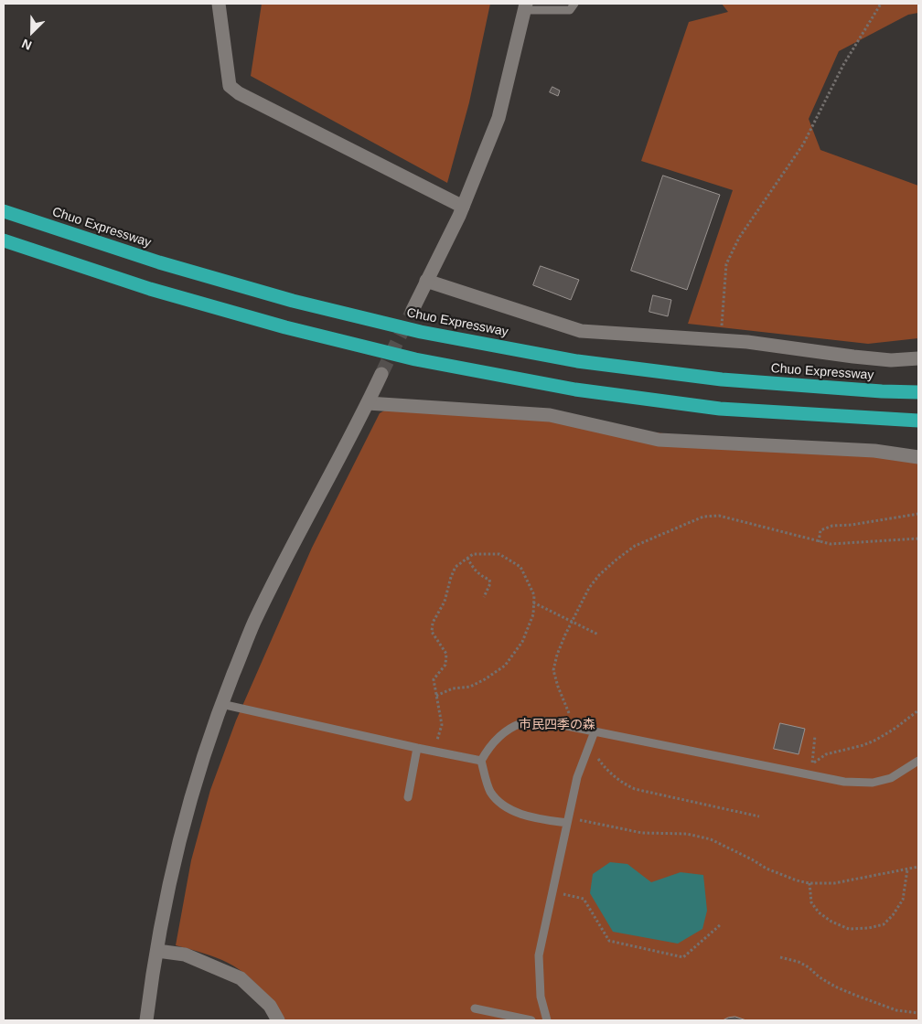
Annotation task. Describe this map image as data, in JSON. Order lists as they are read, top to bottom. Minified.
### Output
{"streets":{"highway":["Chuo Expressway"]},"parks":["市民四季の森"],"north":"bottom left"}
